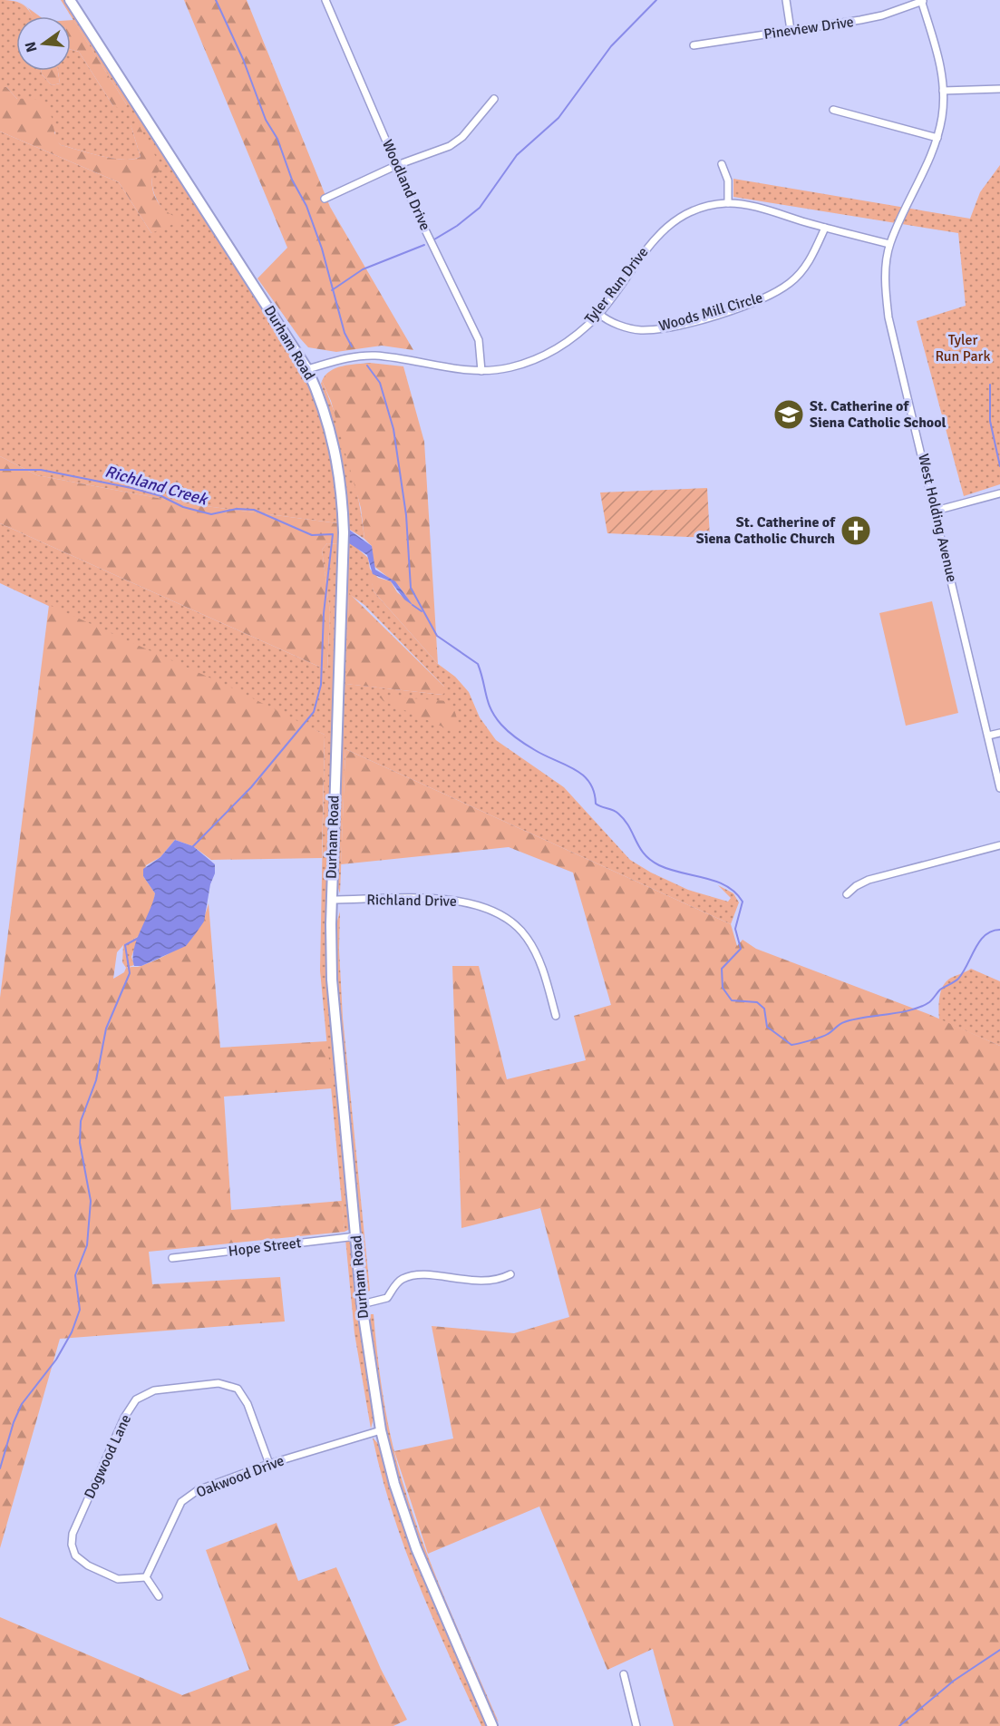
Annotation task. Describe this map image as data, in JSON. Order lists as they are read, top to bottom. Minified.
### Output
{"streets":{"main road":["Durham Road"],"street":["Pineview Drive","Woodland Drive","Tyler Run Drive","Woods Mill Circle","West Holding Avenue","Richland Drive","Hope Street","Dogwood Lane","Oakwood Drive"]},"crossings":[["Pineview Drive","West Holding Avenue"],["Woodland Drive","Tyler Run Drive"],["Tyler Run Drive","Woods Mill Circle"],["Tyler Run Drive","Durham Road"],["Tyler Run Drive","West Holding Avenue"],["Durham Road","Richland Drive"],["Durham Road","Hope Street"],["Durham Road","Oakwood Drive"],["Dogwood Lane","Oakwood Drive"]],"water":["Richland Creek"],"parks":["Tyler Run Park"],"places":{"school or university":["St. Catherine of Siena Catholic School"],"church":["St. Catherine of Siena Catholic Church"]},"north":"left"}
